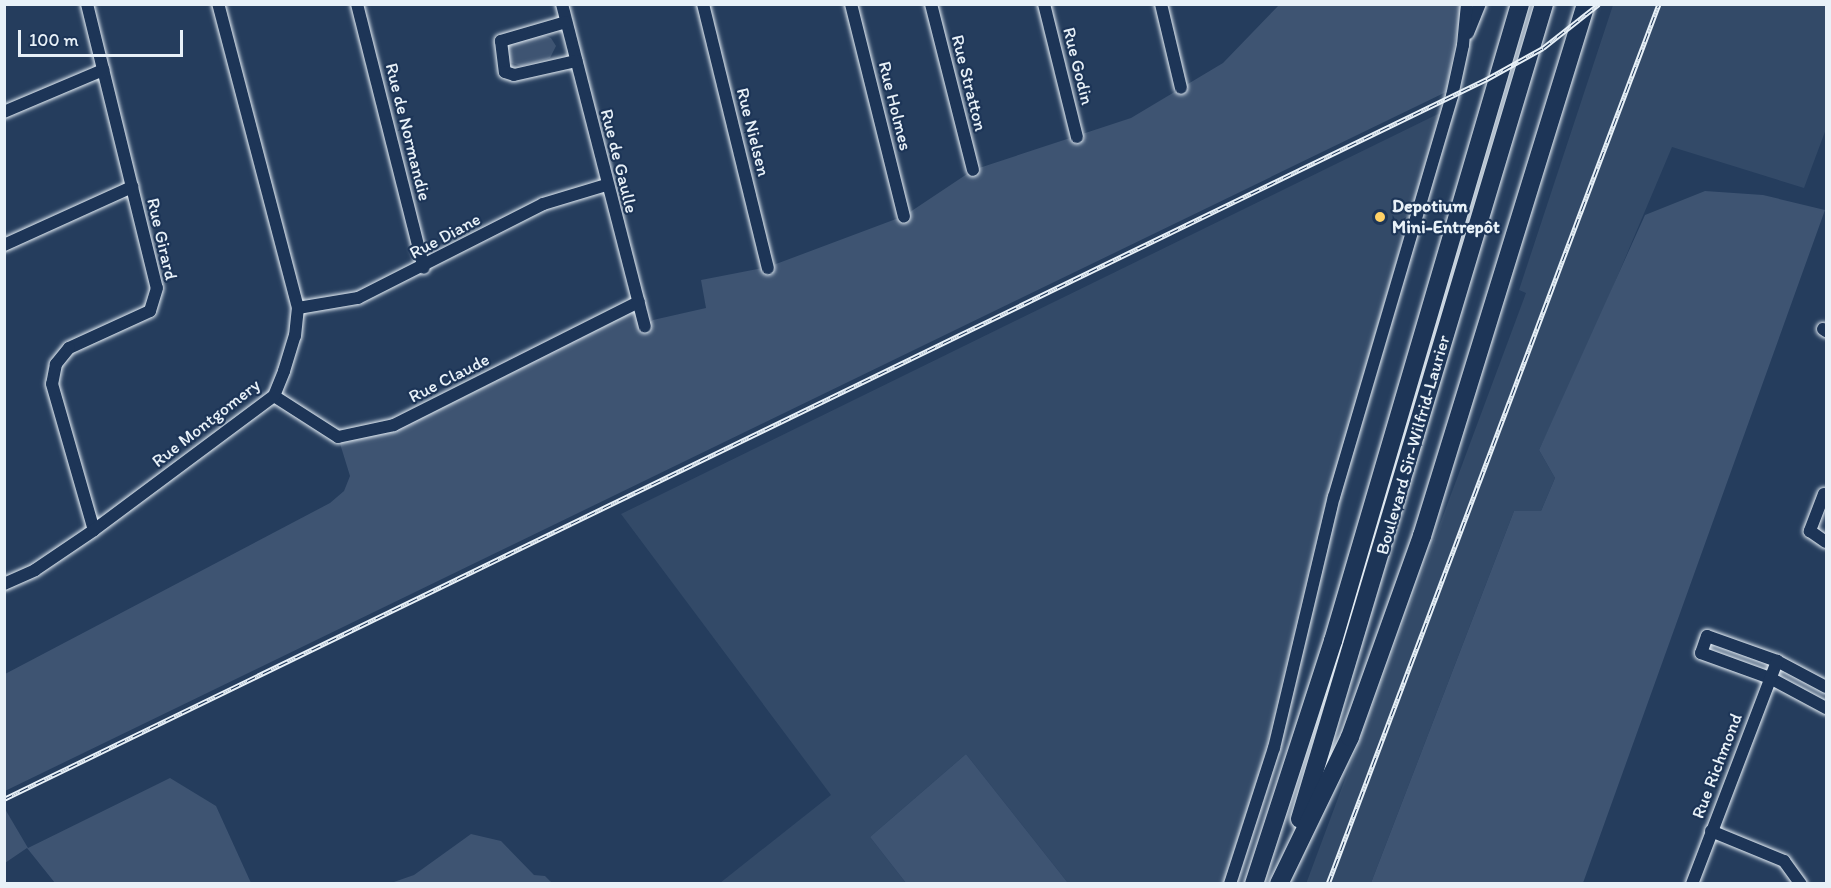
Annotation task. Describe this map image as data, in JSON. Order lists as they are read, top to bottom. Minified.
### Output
{"streets":{"highway":["Boulevard Sir-Wilfrid-Laurier"],"street":["Rue Godin","Rue Stratton","Rue Holmes","Rue de Normandie","Rue Nielsen","Rue de Gaulle","Rue Diane","Rue Girard","Rue Claude","Rue Montgomery","Rue Richmond"]},"crossings":[["Rue de Normandie","Rue Diane"],["Rue de Gaulle","Rue Diane"],["Rue de Gaulle","Rue Claude"],["Rue Diane","Rue Montgomery"],["Rue Girard","Rue Montgomery"],["Rue Claude","Rue Montgomery"]],"places":["Depotium Mini-Entrepôt"],"scale_bar":"100 m"}
